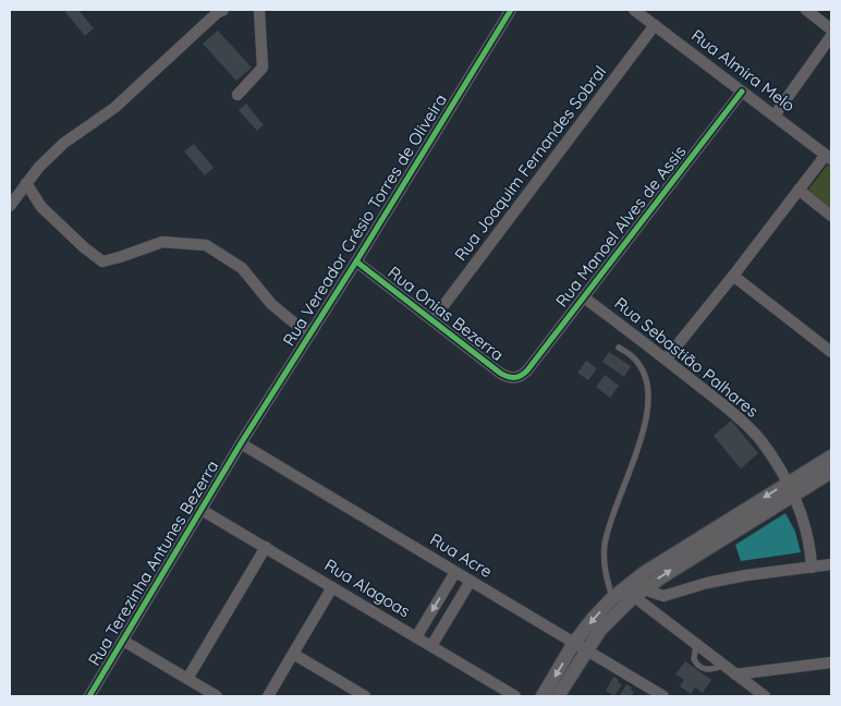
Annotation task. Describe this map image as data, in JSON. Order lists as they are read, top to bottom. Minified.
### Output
{"streets":{"street":["Rua Almira Melo","Rua Joaquim Fernandes Sobral","Rua Vereador Crésio Torres de Oliveira","Rua Manoel Alves de Assis","Rua Onias Bezerra","Rua Sebastião Palhares","Rua Acre","Rua Terezinha Antunes Bezerra","Rua Alagoas"]},"crossings":[["Rua Almira Melo","Rua Joaquim Fernandes Sobral"],["Rua Almira Melo","Rua Manoel Alves de Assis"],["Rua Joaquim Fernandes Sobral","Rua Onias Bezerra"],["Rua Vereador Crésio Torres de Oliveira","Rua Onias Bezerra"],["Rua Vereador Crésio Torres de Oliveira","Rua Acre"],["Rua Vereador Crésio Torres de Oliveira","Rua Terezinha Antunes Bezerra"],["Rua Manoel Alves de Assis","Rua Onias Bezerra"],["Rua Manoel Alves de Assis","Rua Sebastião Palhares"],["Rua Acre","Rua Terezinha Antunes Bezerra"],["Rua Terezinha Antunes Bezerra","Rua Alagoas"]]}
